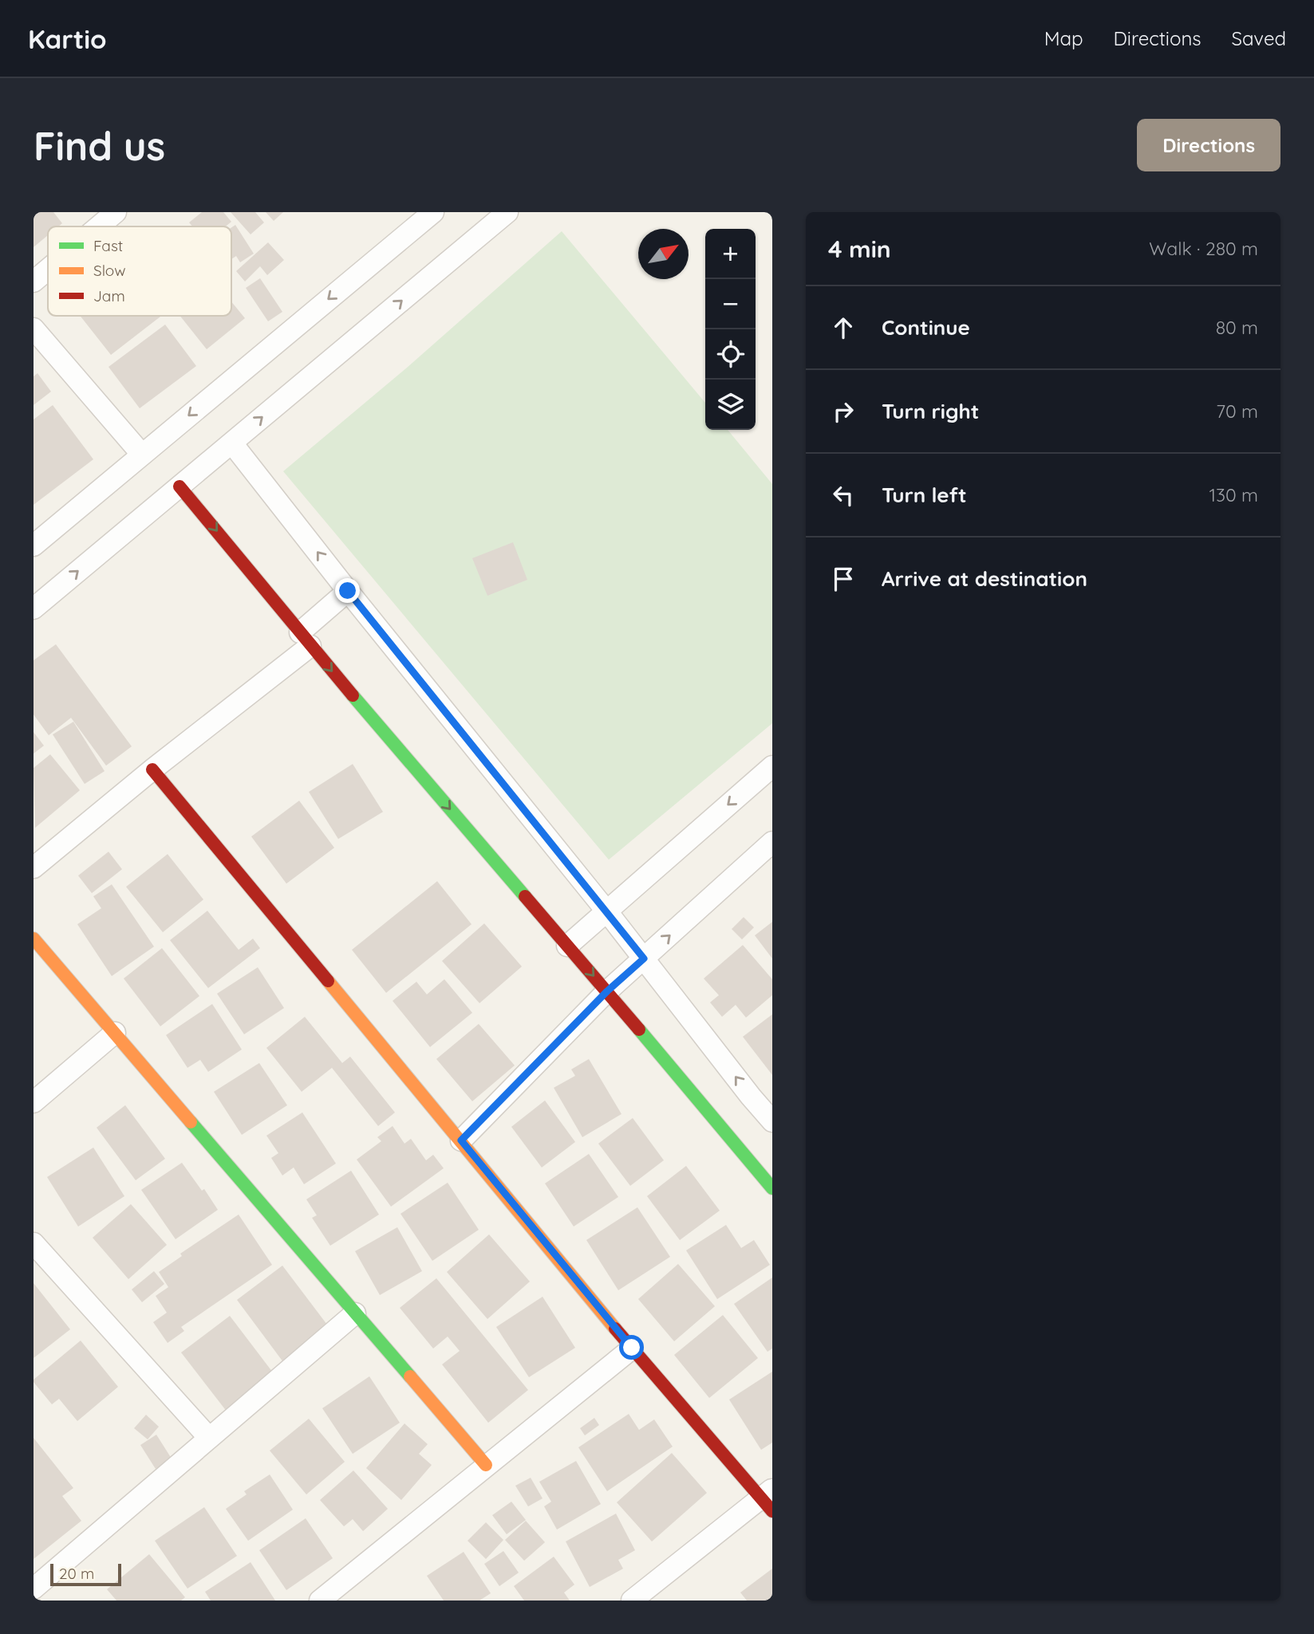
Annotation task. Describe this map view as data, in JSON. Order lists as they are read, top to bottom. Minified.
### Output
{"legend":["Fast","Slow","Jam"],"scale_bar":"20 m","north":"top right","page":{"header":"Kartio","nav":["Map","Directions","Saved"],"buttons":"Directions","title":"Find us","heading":["4 min","Walk · 280 m"],"map_buttons":["+","−"],"list":[["Continue","80 m"],["Turn right","70 m"],["Turn left","130 m"],"Arrive at destination"],"scale":"20 m"}}
